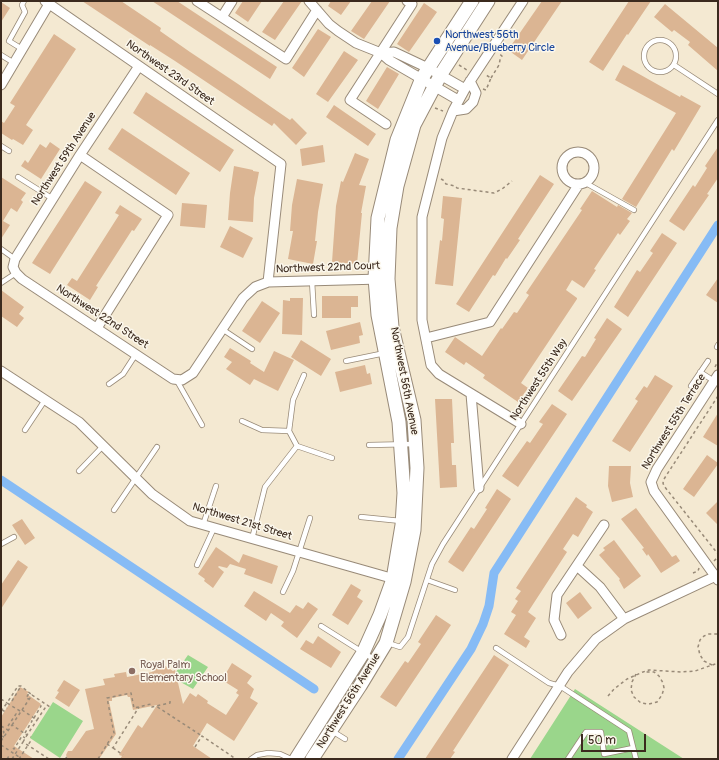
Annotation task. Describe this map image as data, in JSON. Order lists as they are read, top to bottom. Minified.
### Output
{"streets":{"street":["Northwest 23rd Street","Northwest 59th Avenue","Northwest 22nd Court","Northwest 22nd Street","Northwest 56th Avenue","Northwest 55th Terrace","Northwest 21st Street"],"lane":["Northwest 55th Way"]},"crossings":[["Northwest 23rd Street","Northwest 59th Avenue"],["Northwest 23rd Street","Northwest 22nd Court"],["Northwest 59th Avenue","Northwest 22nd Street"],["Northwest 22nd Court","Northwest 56th Avenue"],["Northwest 55th Way","Northwest 56th Avenue"],["Northwest 56th Avenue","Northwest 21st Street"]],"places":["Northwest 56th Avenue/Blueberry Circle","Royal Palm Elementary School"],"scale_bar":"50 m"}
